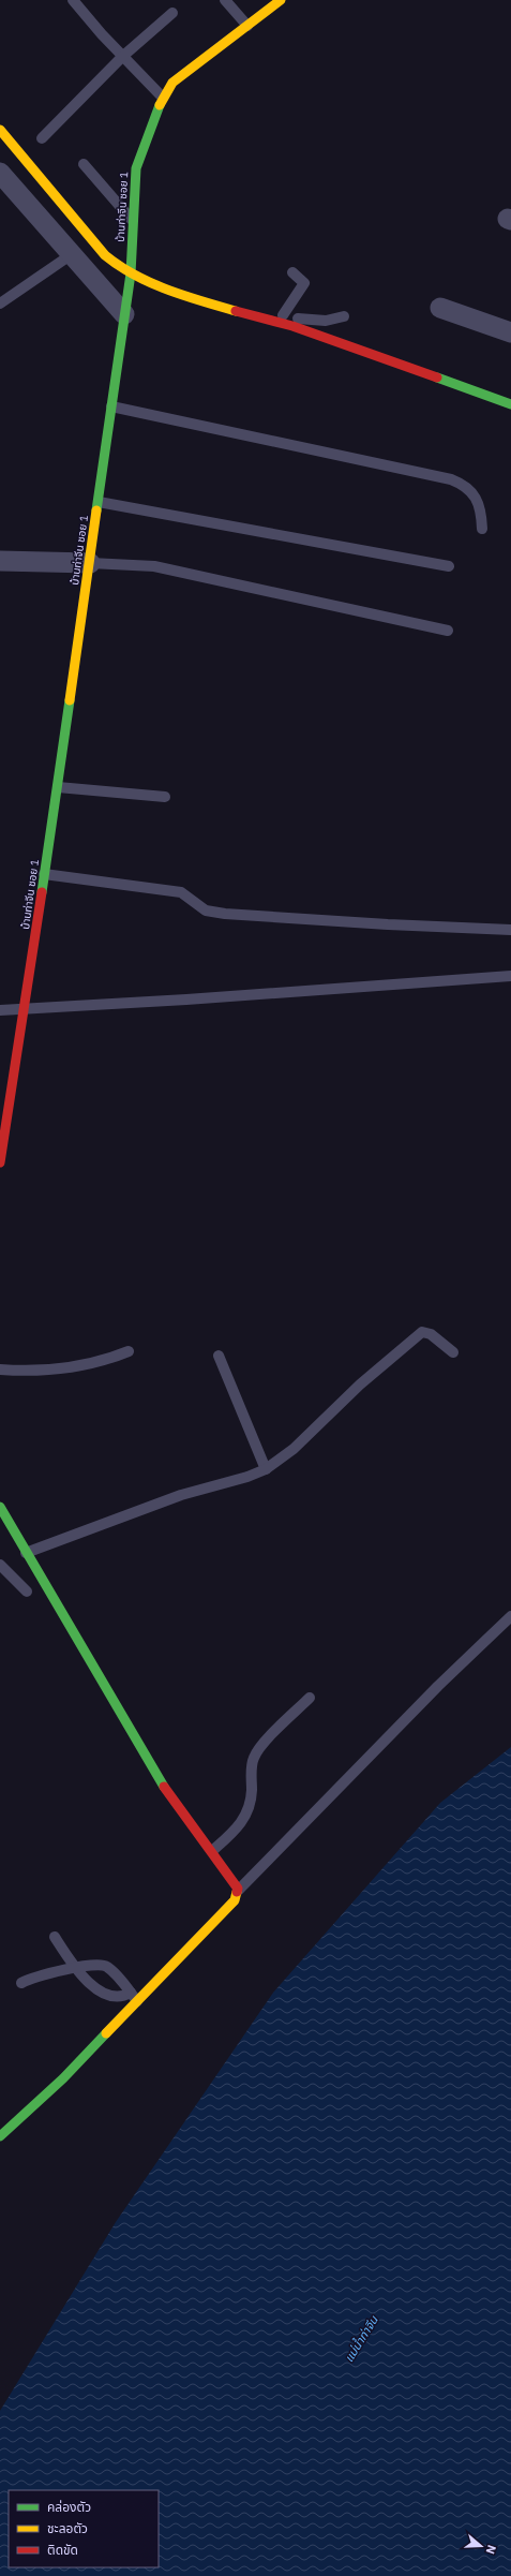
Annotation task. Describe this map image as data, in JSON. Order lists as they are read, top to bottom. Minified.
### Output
{"streets":{"street":["บ้านท่าจีน ซอย 1"]},"water":["แม่น้ำท่าจีน"],"legend":["คล่องตัว","ชะลอตัว","ติดขัด"],"north":"right"}
